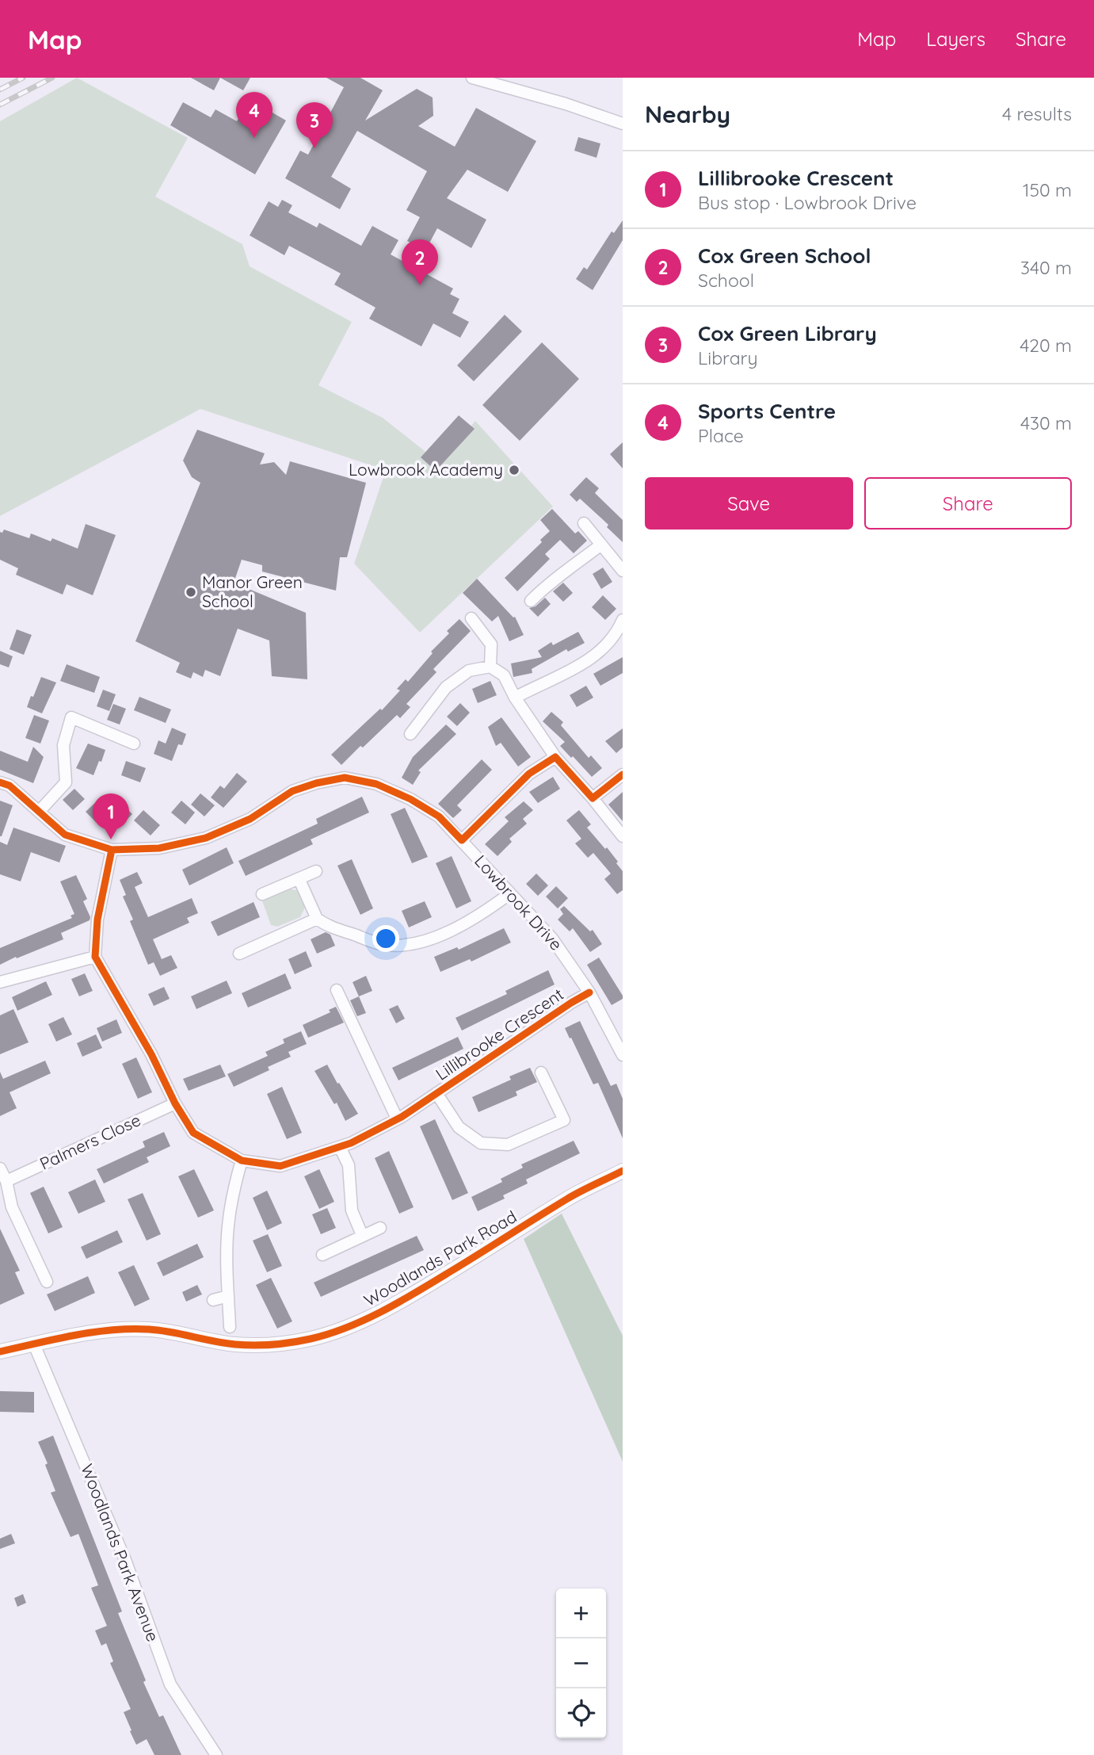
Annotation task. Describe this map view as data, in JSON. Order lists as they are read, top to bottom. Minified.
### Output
{"streets":{"street":["Lowbrook Drive","Lillibrooke Crescent","Palmers Close","Woodlands Park Road","Woodlands Park Avenue"]},"crossings":[["Lowbrook Drive","Lillibrooke Crescent"],["Lillibrooke Crescent","Palmers Close"],["Woodlands Park Road","Woodlands Park Avenue"]],"places":["Lowbrook Academy","Manor Green School"],"page":{"header":"Map","nav":["Map","Layers","Share"],"heading":["Nearby","4 results"],"pins":["4","3","2","1"],"list":[{"mark":"1","name":"Lillibrooke Crescent","note":"Bus stop · Lowbrook Drive","value":"150 m"},{"mark":"2","name":"Cox Green School","note":"School","value":"340 m"},{"mark":"3","name":"Cox Green Library","note":"Library","value":"420 m"},{"mark":"4","name":"Sports Centre","note":"Place","value":"430 m"}],"buttons":["Save","Share"],"map_buttons":["+","−"]}}
